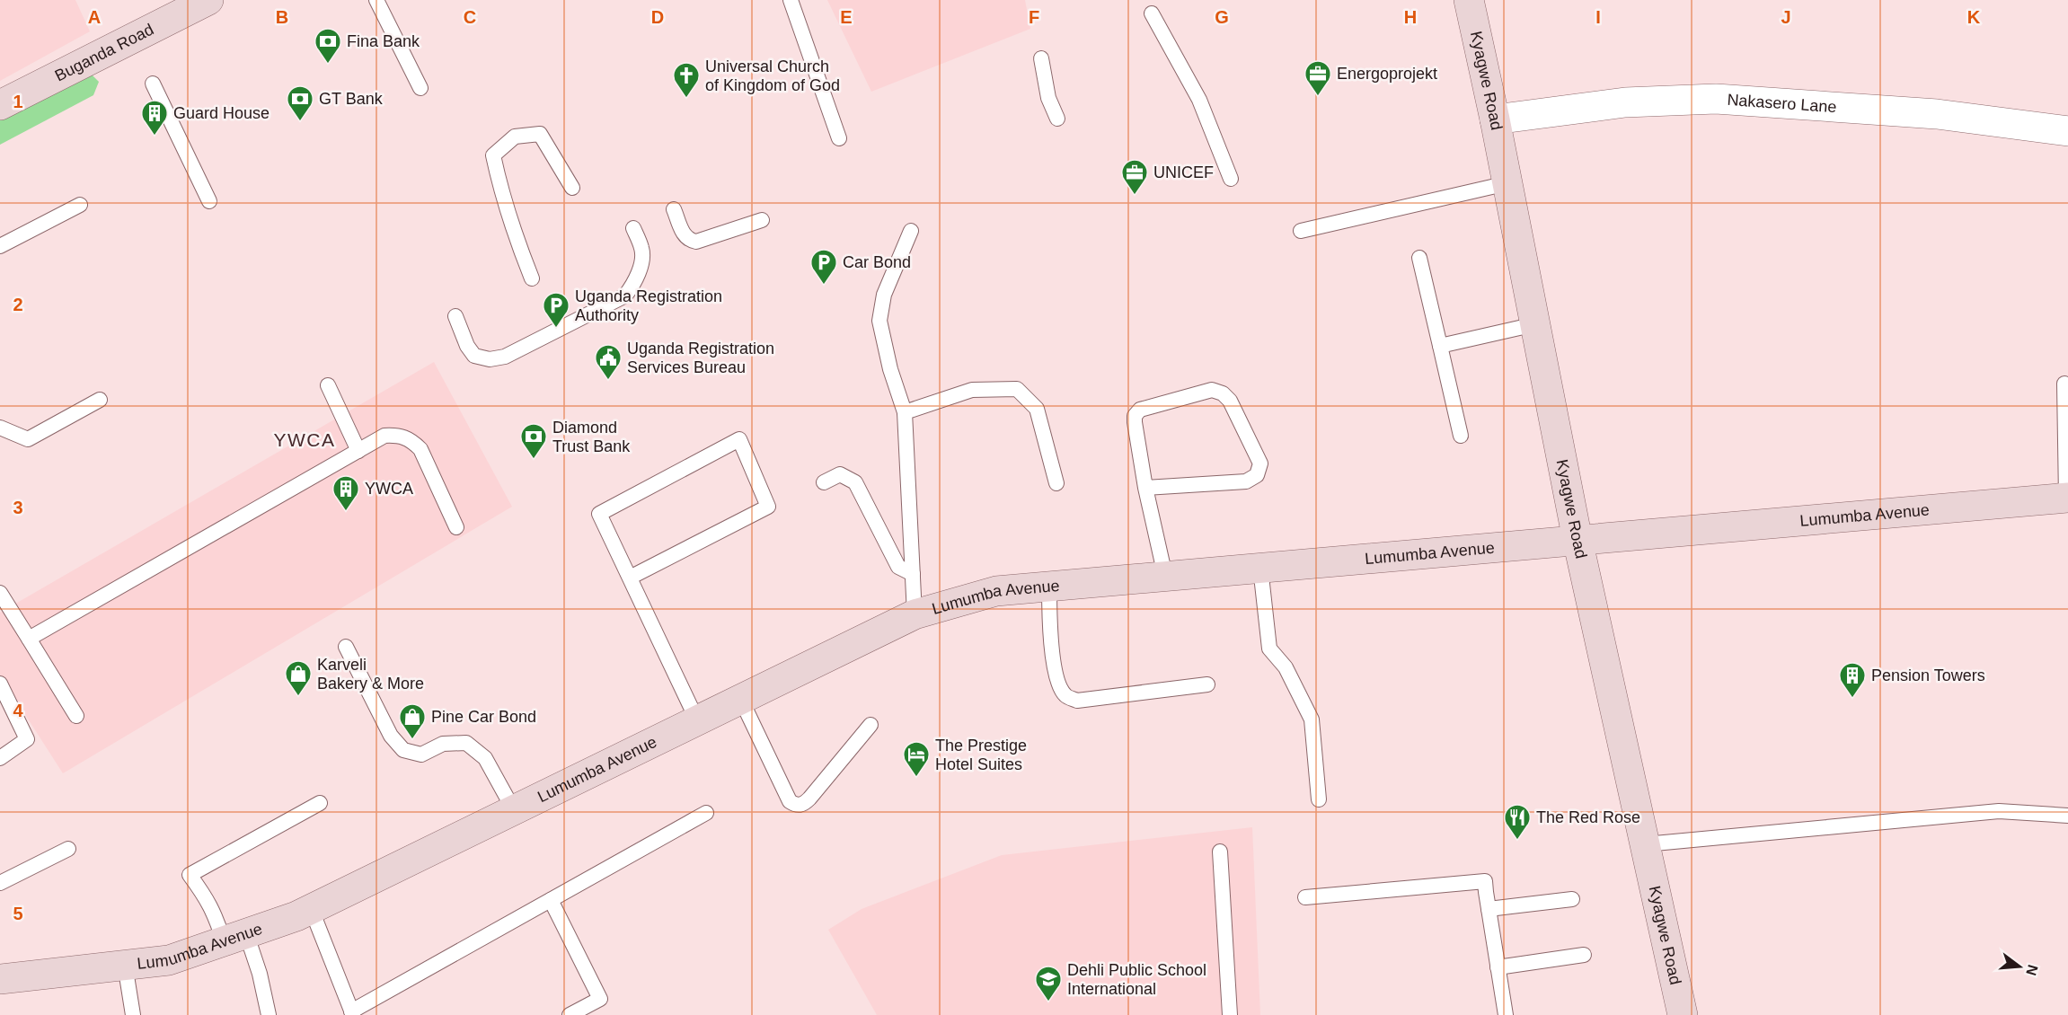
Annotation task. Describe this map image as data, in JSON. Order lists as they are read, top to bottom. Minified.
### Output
{"streets":{"main road":["Buganda Road","Kyagwe Road","Lumumba Avenue"],"street":["Nakasero Lane"]},"crossings":[["Kyagwe Road","Nakasero Lane"],["Kyagwe Road","Lumumba Avenue"]],"districts":["YWCA"],"places":{"bank":["Fina Bank","GT Bank","Diamond Trust Bank"],"office":["Energoprojekt","UNICEF"],"church":["Universal Church of Kingdom of God"],"building":["Guard House","YWCA","Pension Towers"],"parking":["Car Bond","Uganda Registration Authority"],"public building":["Uganda Registration Services Bureau"],"shop":["Karveli Bakery & More","Pine Car Bond"],"hotel":["The Prestige Hotel Suites"],"restaurant":["The Red Rose"],"school or university":["Dehli Public School International"]},"north":"right","grid":{"columns":["A","B","C","D","E","F","G","H","I","J","K"],"rows":["1","2","3","4","5"]}}
